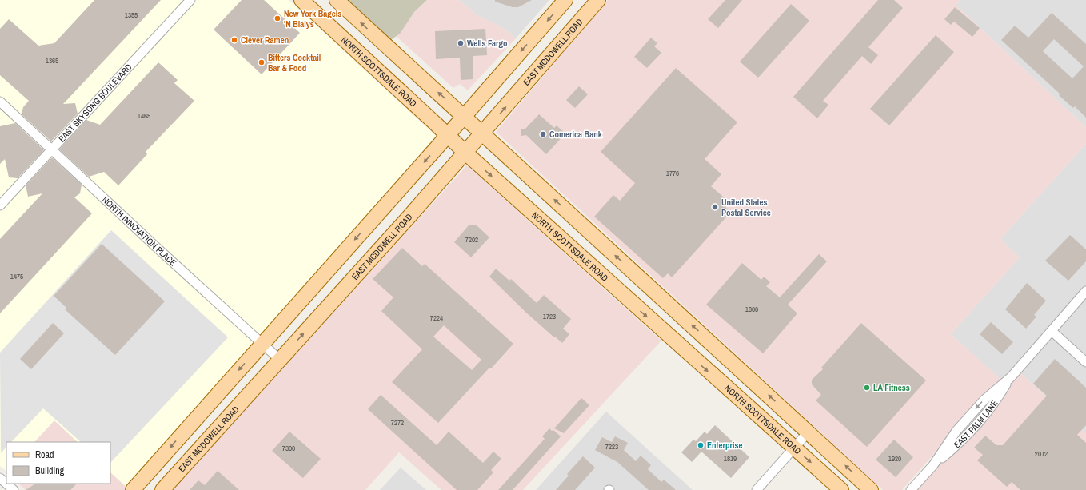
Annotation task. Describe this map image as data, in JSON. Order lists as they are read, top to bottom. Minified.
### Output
{"streets":{"main road":["EAST MCDOWELL ROAD","NORTH SCOTTSDALE ROAD"],"street":["EAST SKYSONG BOULEVARD","NORTH INNOVATION PLACE","EAST PALM LANE"]},"crossings":[["EAST MCDOWELL ROAD","NORTH SCOTTSDALE ROAD"],["EAST MCDOWELL ROAD","NORTH INNOVATION PLACE"],["EAST SKYSONG BOULEVARD","NORTH INNOVATION PLACE"]],"places":["New York Bagels 'N Bialys","Clever Ramen","Wells Fargo","Bitters Cocktail Bar & Food","Comerica Bank","United States Postal Service","LA Fitness","Enterprise"],"house_numbers":["1355","1365","1465","1776","7202","1475","1800","1723","7224","7272","7223","7300","2012","1819","1920"],"legend":["Road","Building"]}
